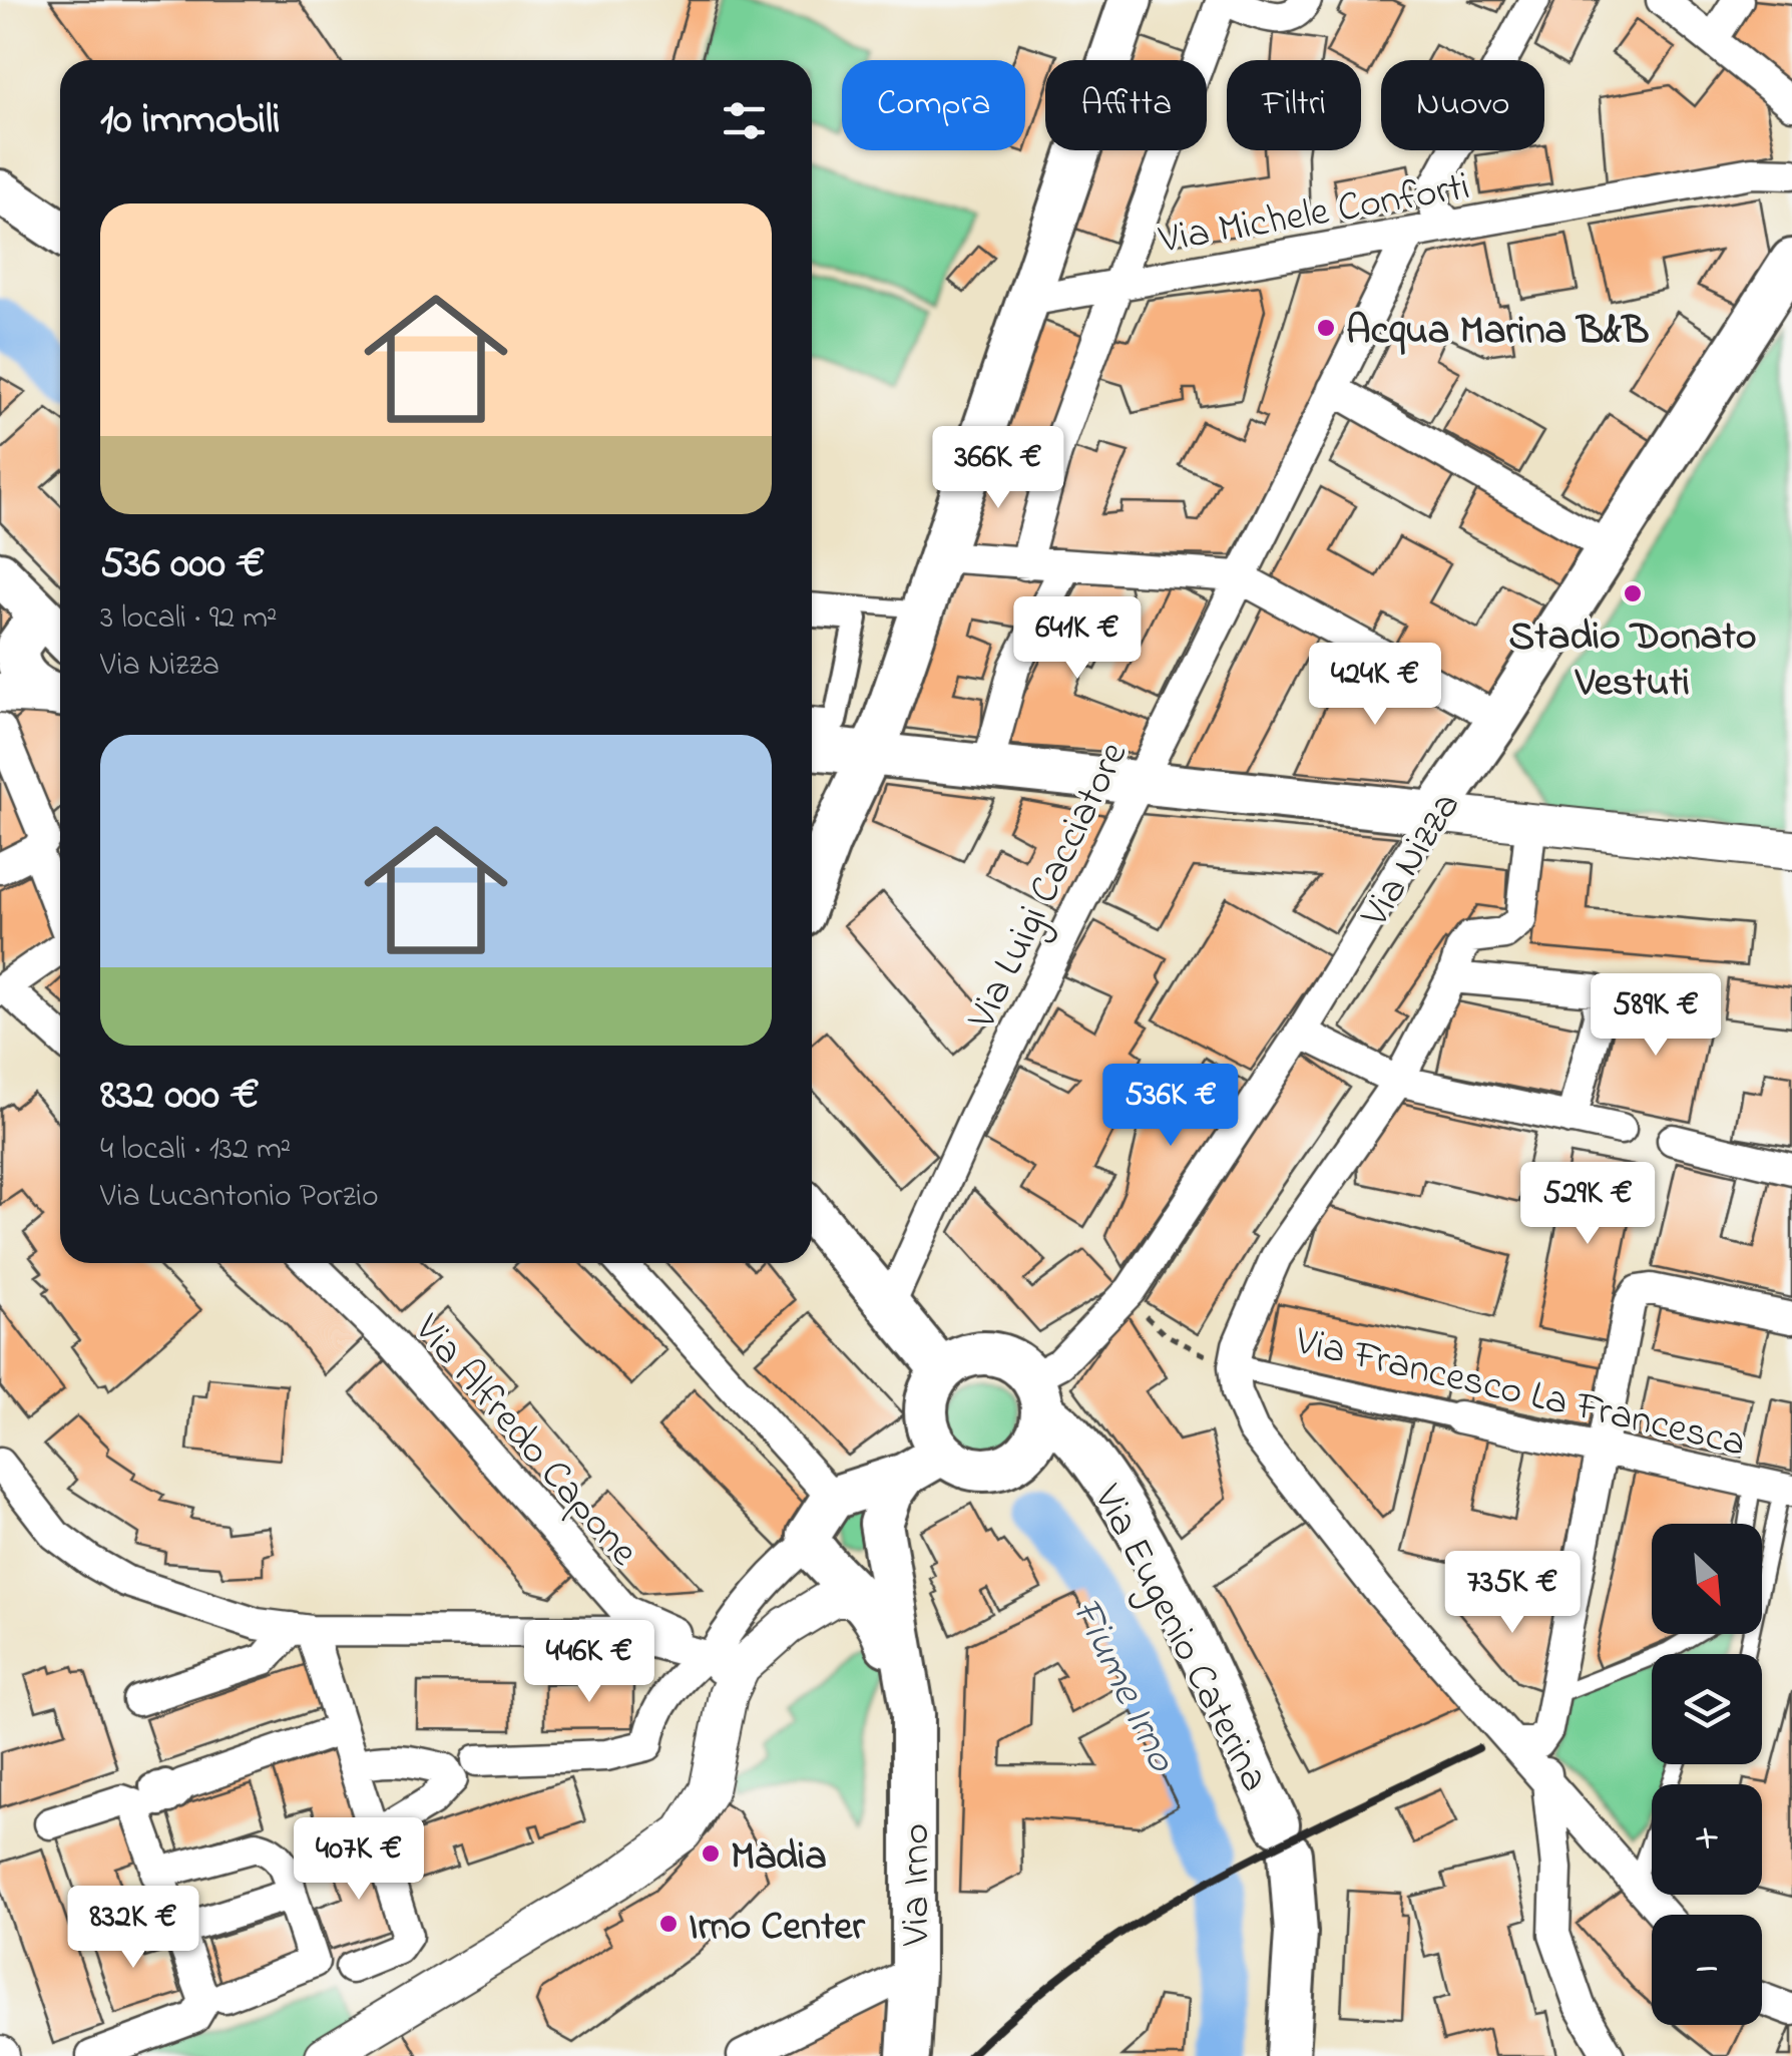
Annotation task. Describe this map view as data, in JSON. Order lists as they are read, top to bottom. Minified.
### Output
{"streets":{"main road":["Via Nizza","Via Eugenio Caterina","Via Irno"],"street":["Via Michele Conforti","Via Luigi Cacciatore","Via Francesco La Francesca","Via Alfredo Capone"]},"crossings":[["Via Michele Conforti","Via Luigi Cacciatore"],["Via Nizza","Via Eugenio Caterina"]],"water":["Fiume Irno"],"places":["Acqua Marina B&B","Stadio Donato Vestuti","Màdia","Irno Center"],"north":"bottom right","page":{"chip":["Compra","Affitta","Filtri","Nuovo"],"heading":"10 immobili","list":[{"name":"536 000 €","note":"3 locali · 92 m² · Via Nizza"},{"name":"832 000 €","note":"4 locali · 132 m² · Via Lucantonio Porzio"}],"price":["366K €","641K €","424K €","589K €","536K €","529K €","735K €","446K €","407K €","832K €"],"map_buttons":["+","−"]}}
